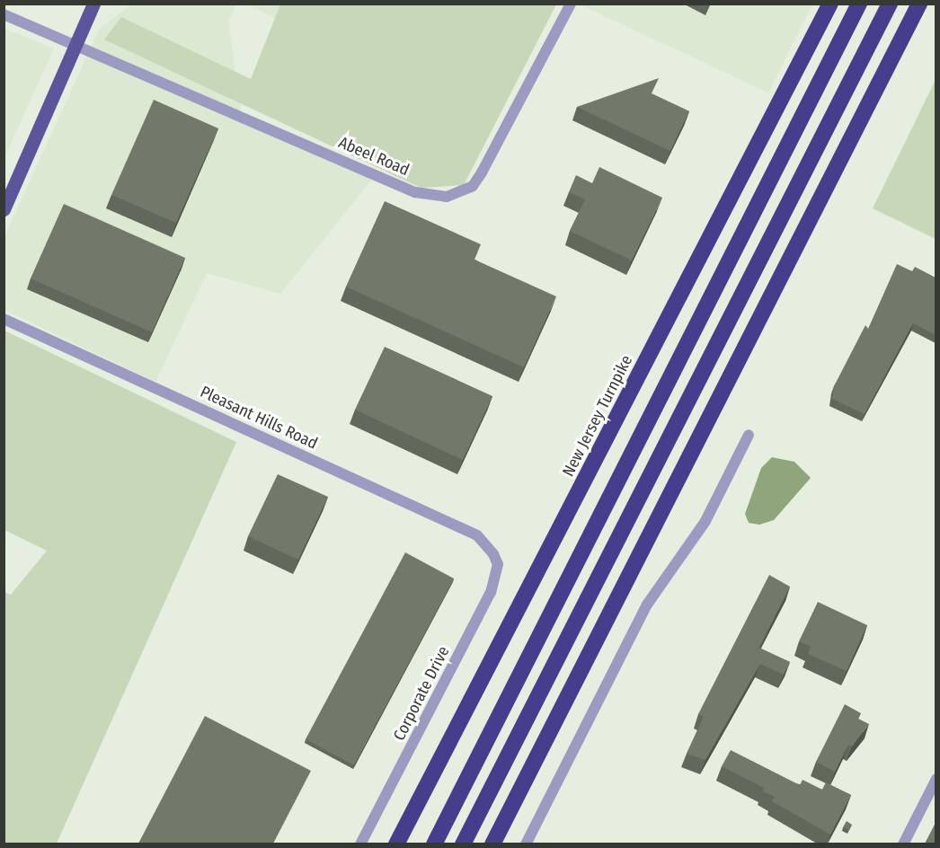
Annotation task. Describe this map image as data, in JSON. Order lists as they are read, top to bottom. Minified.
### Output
{"streets":{"highway":["New Jersey Turnpike"],"street":["Abeel Road","Pleasant Hills Road","Corporate Drive"]},"crossings":[["Pleasant Hills Road","Corporate Drive"]]}
